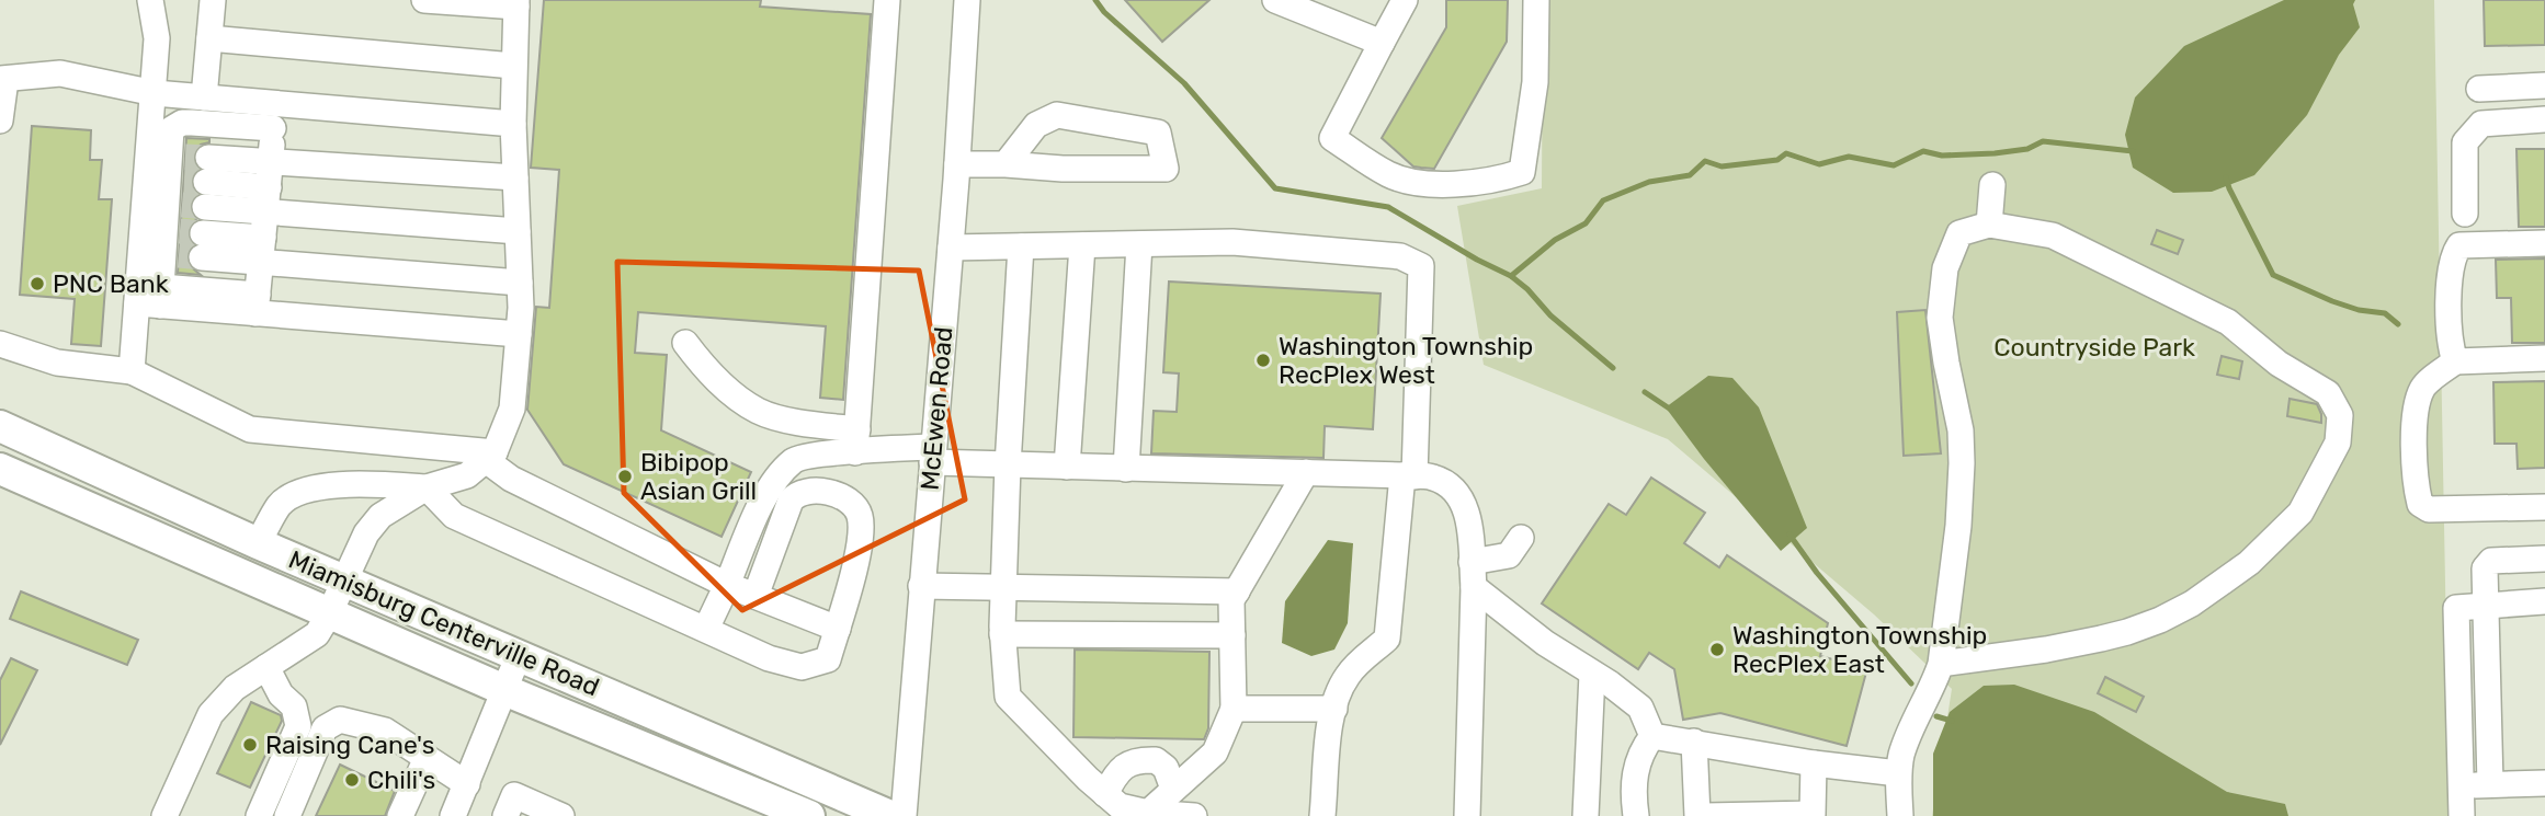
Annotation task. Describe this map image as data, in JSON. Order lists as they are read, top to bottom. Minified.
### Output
{"streets":{"main road":["Miamisburg Centerville Road"],"street":["McEwen Road"]},"parks":["Countryside Park"],"places":["PNC Bank","Washington Township RecPlex West","Bibipop Asian Grill","Washington Township RecPlex East","Raising Cane's","Chili's"]}
